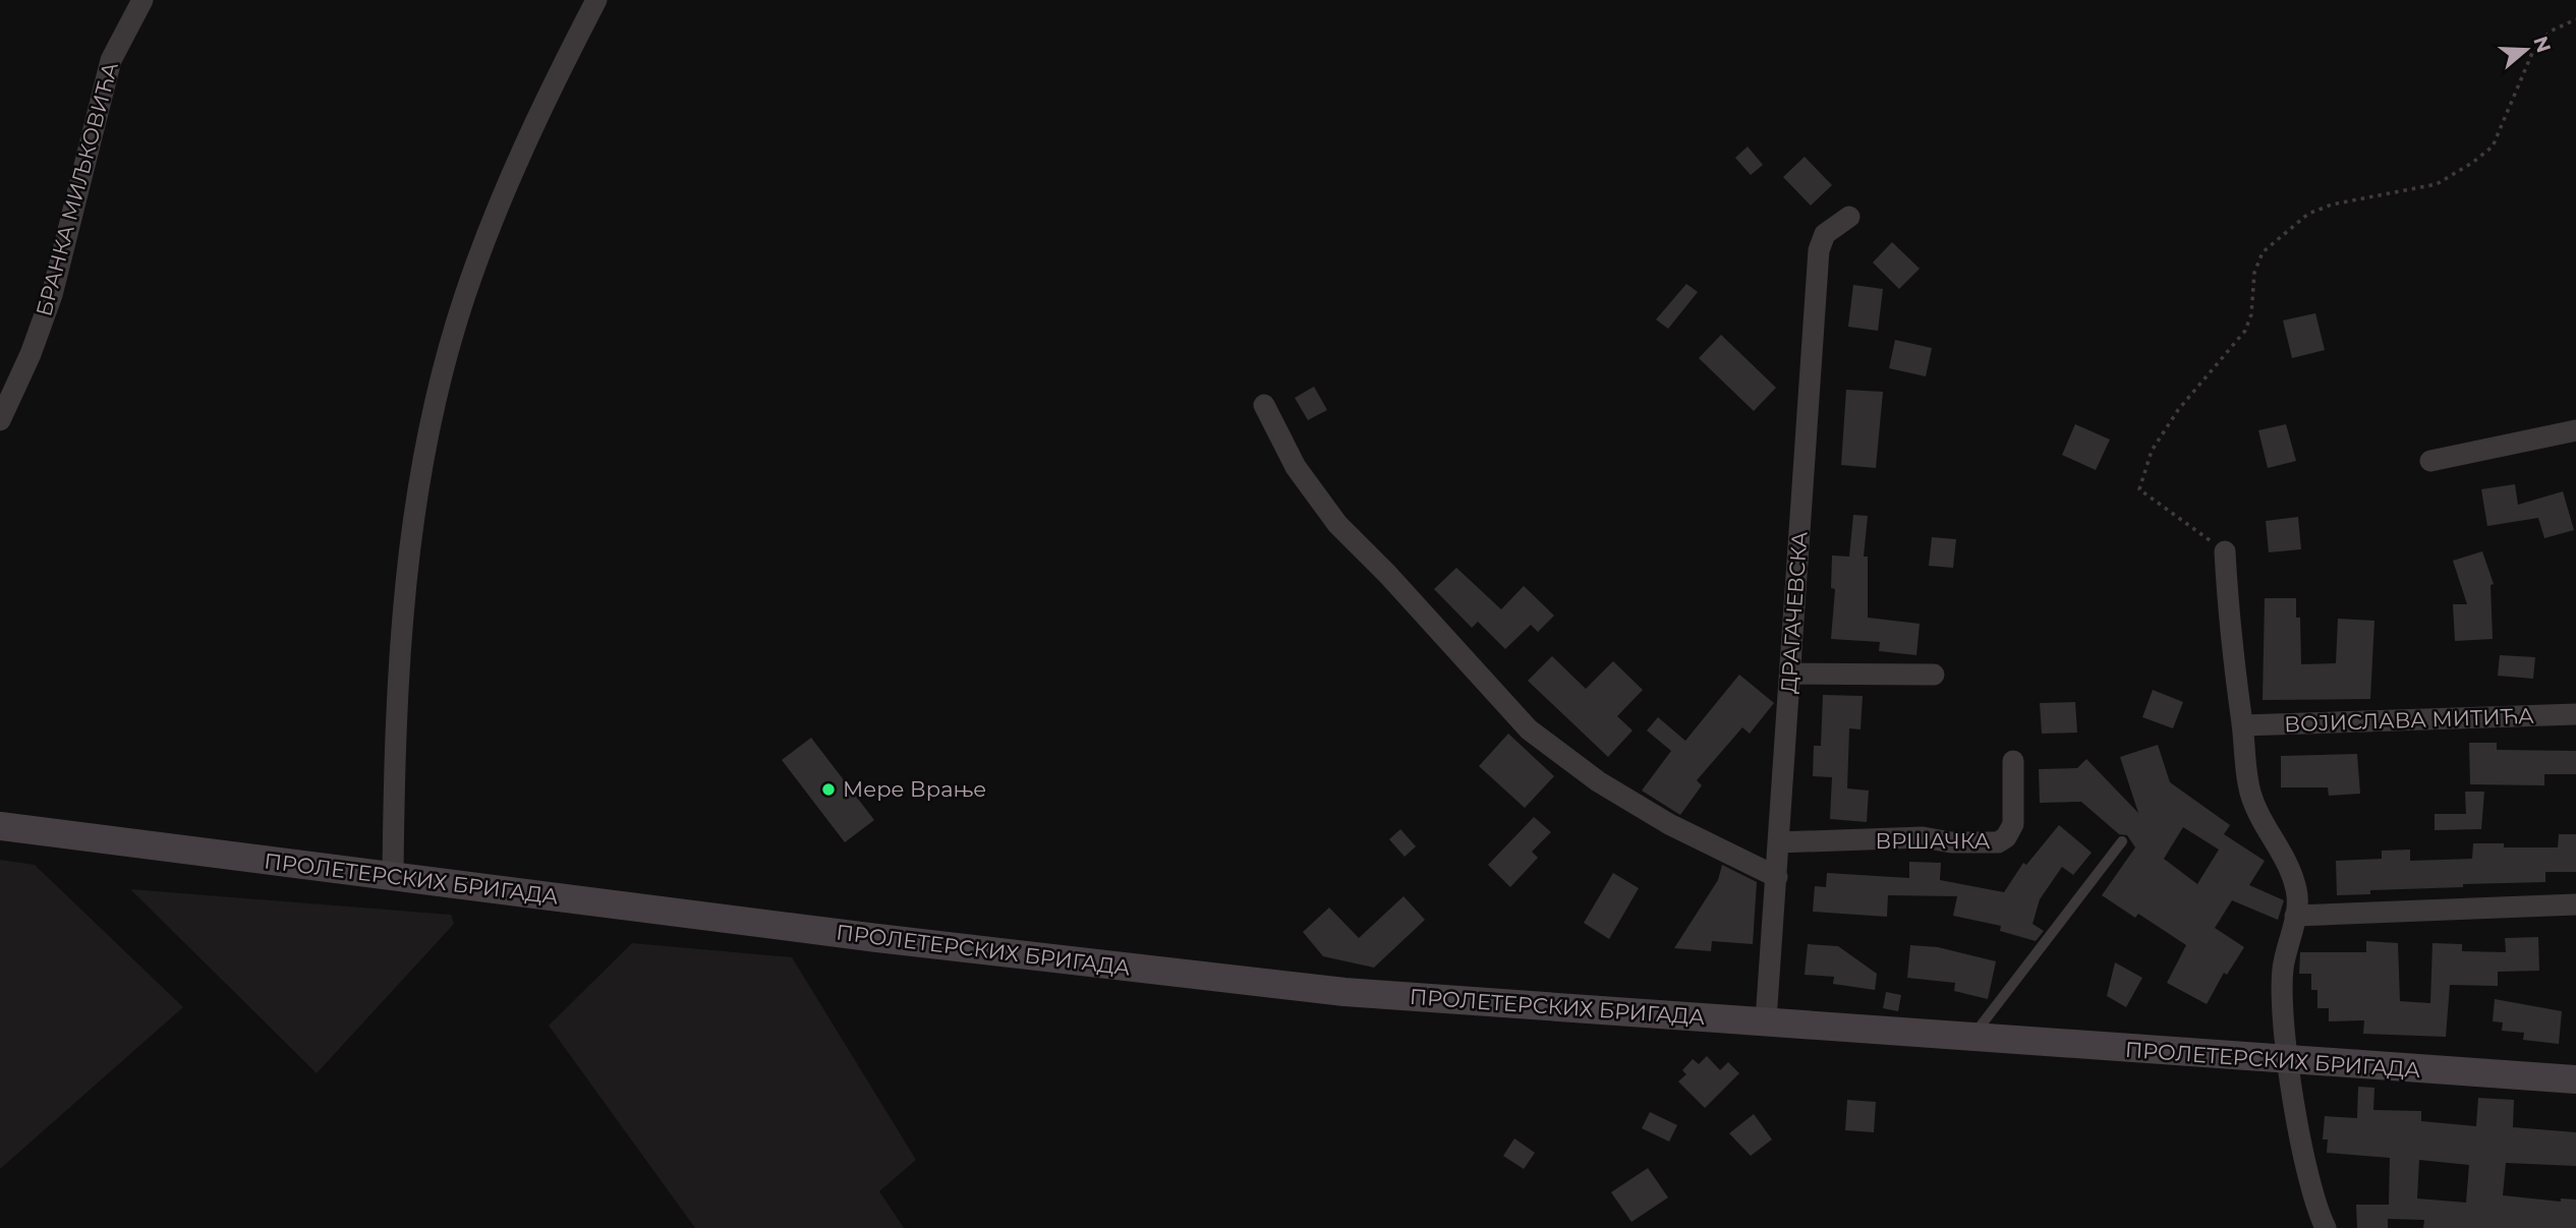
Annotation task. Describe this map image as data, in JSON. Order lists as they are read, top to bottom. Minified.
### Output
{"streets":{"street":["БРАНКА МИЉКОВИЋА","ДРАГАЧЕВСКА","ВОЈИСЛАВА МИТИЋА","ВРШАЧКА","ПРОЛЕТЕРСКИХ БРИГАДА"]},"crossings":[["ДРАГАЧЕВСКА","ВРШАЧКА"],["ДРАГАЧЕВСКА","ПРОЛЕТЕРСКИХ БРИГАДА"]],"places":["Мере Врање"],"north":"right"}
